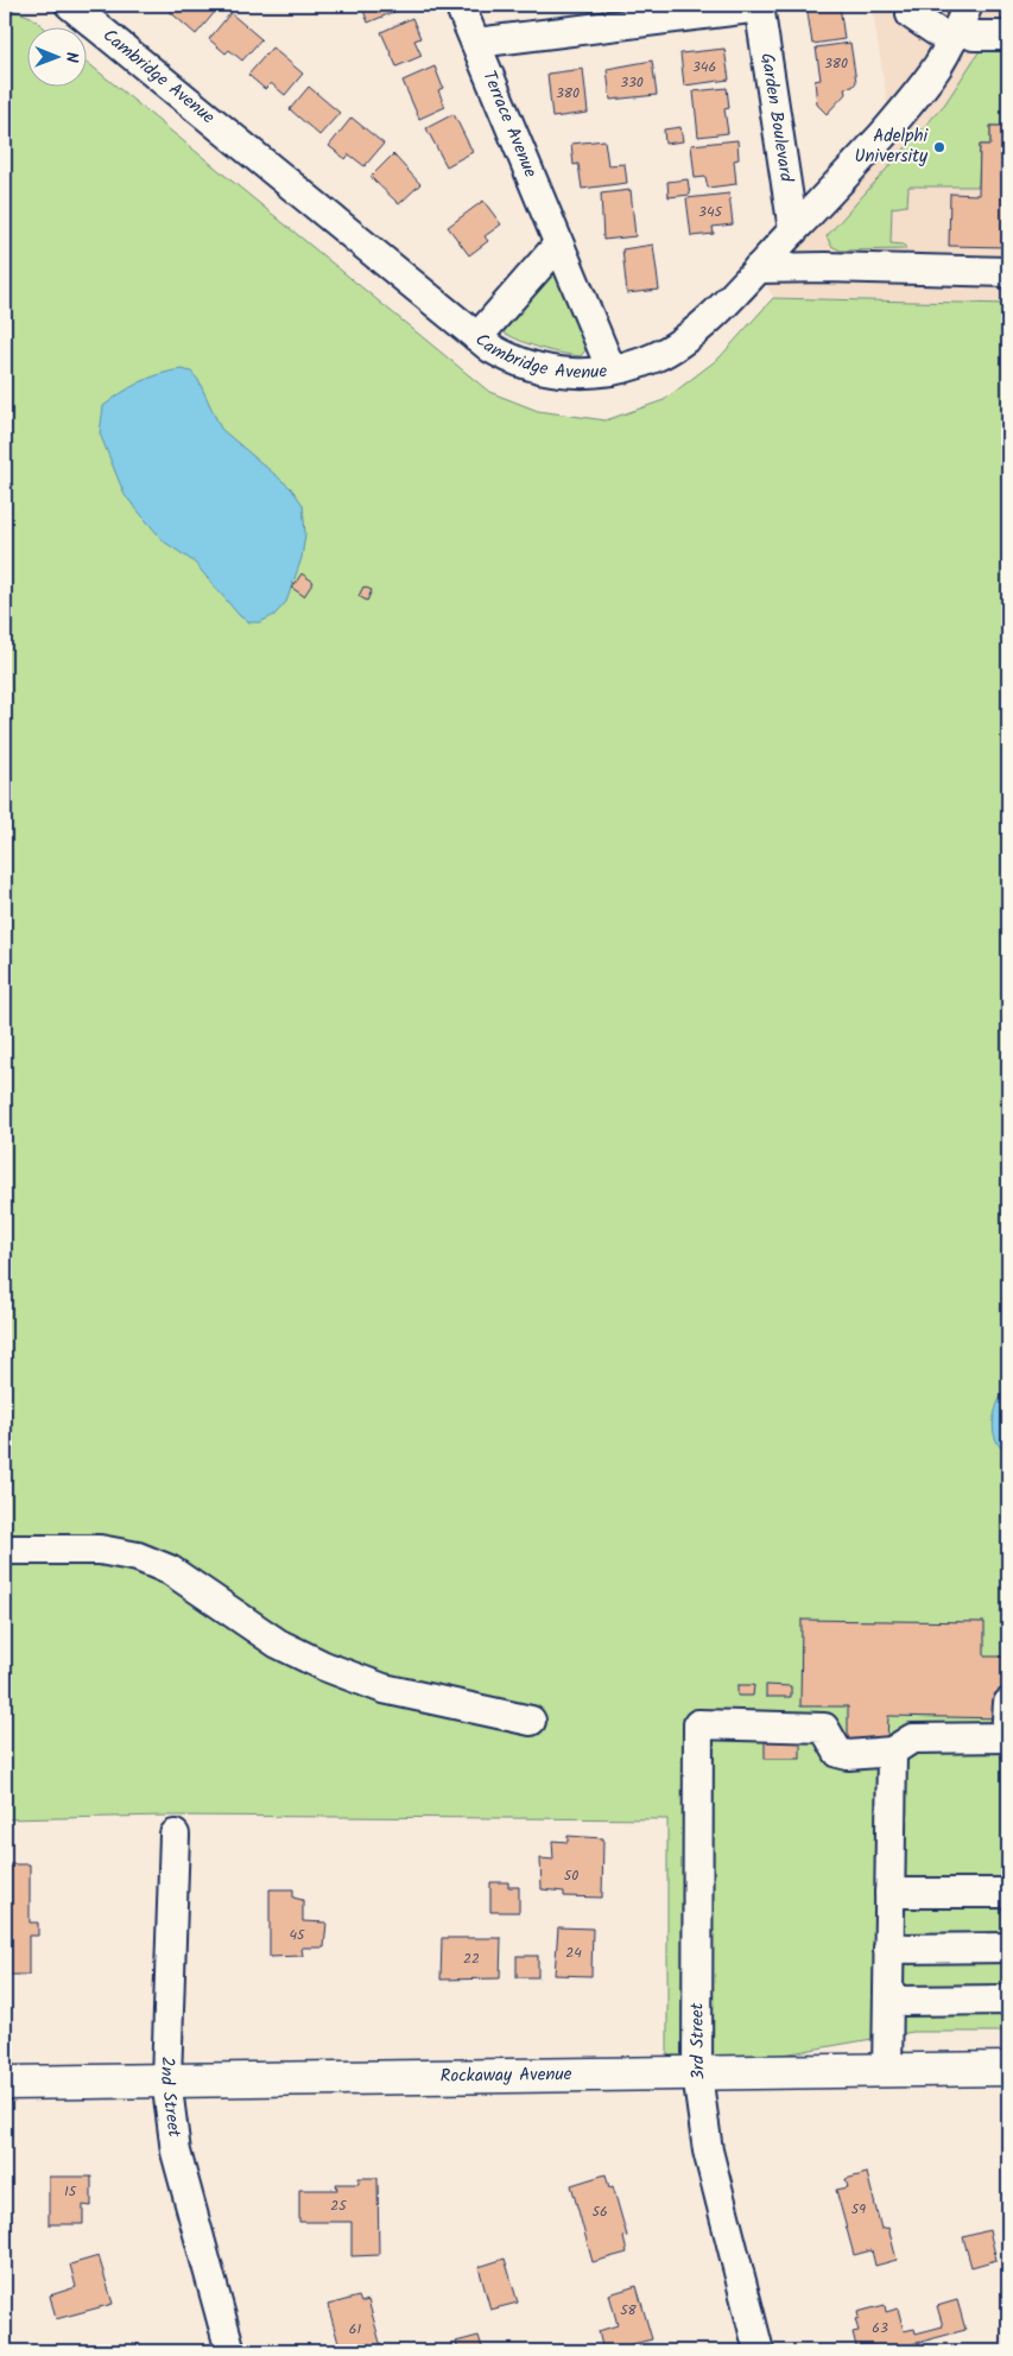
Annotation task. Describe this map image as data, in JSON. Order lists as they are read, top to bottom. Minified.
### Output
{"streets":{"main road":["Rockaway Avenue"],"street":["Cambridge Avenue","Garden Boulevard","Terrace Avenue","3rd Street","2nd Street"]},"crossings":[["Cambridge Avenue","Garden Boulevard"],["Cambridge Avenue","Terrace Avenue"],["3rd Street","Rockaway Avenue"],["Rockaway Avenue","2nd Street"]],"places":["Adelphi University"],"house_numbers":["380","346","330","380","345","50","45","24","22","15","25","59","56","58","63","61"],"north":"right"}
